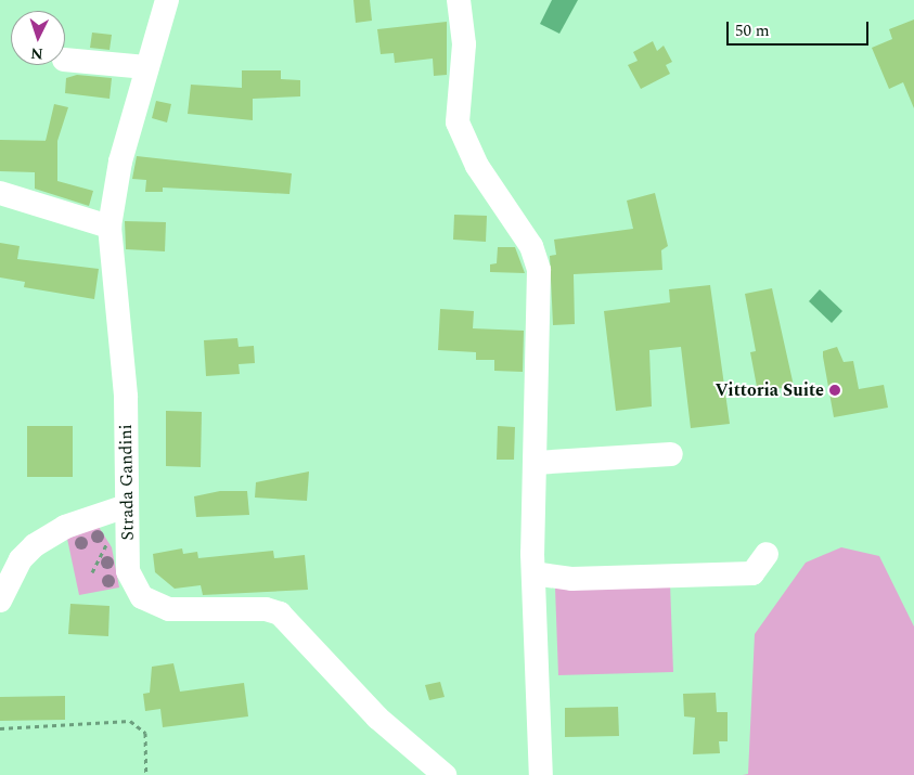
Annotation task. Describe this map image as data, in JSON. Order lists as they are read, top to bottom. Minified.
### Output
{"streets":{"street":["Strada Gandini"]},"places":["Vittoria Suite"],"scale_bar":"50 m","north":"bottom"}
